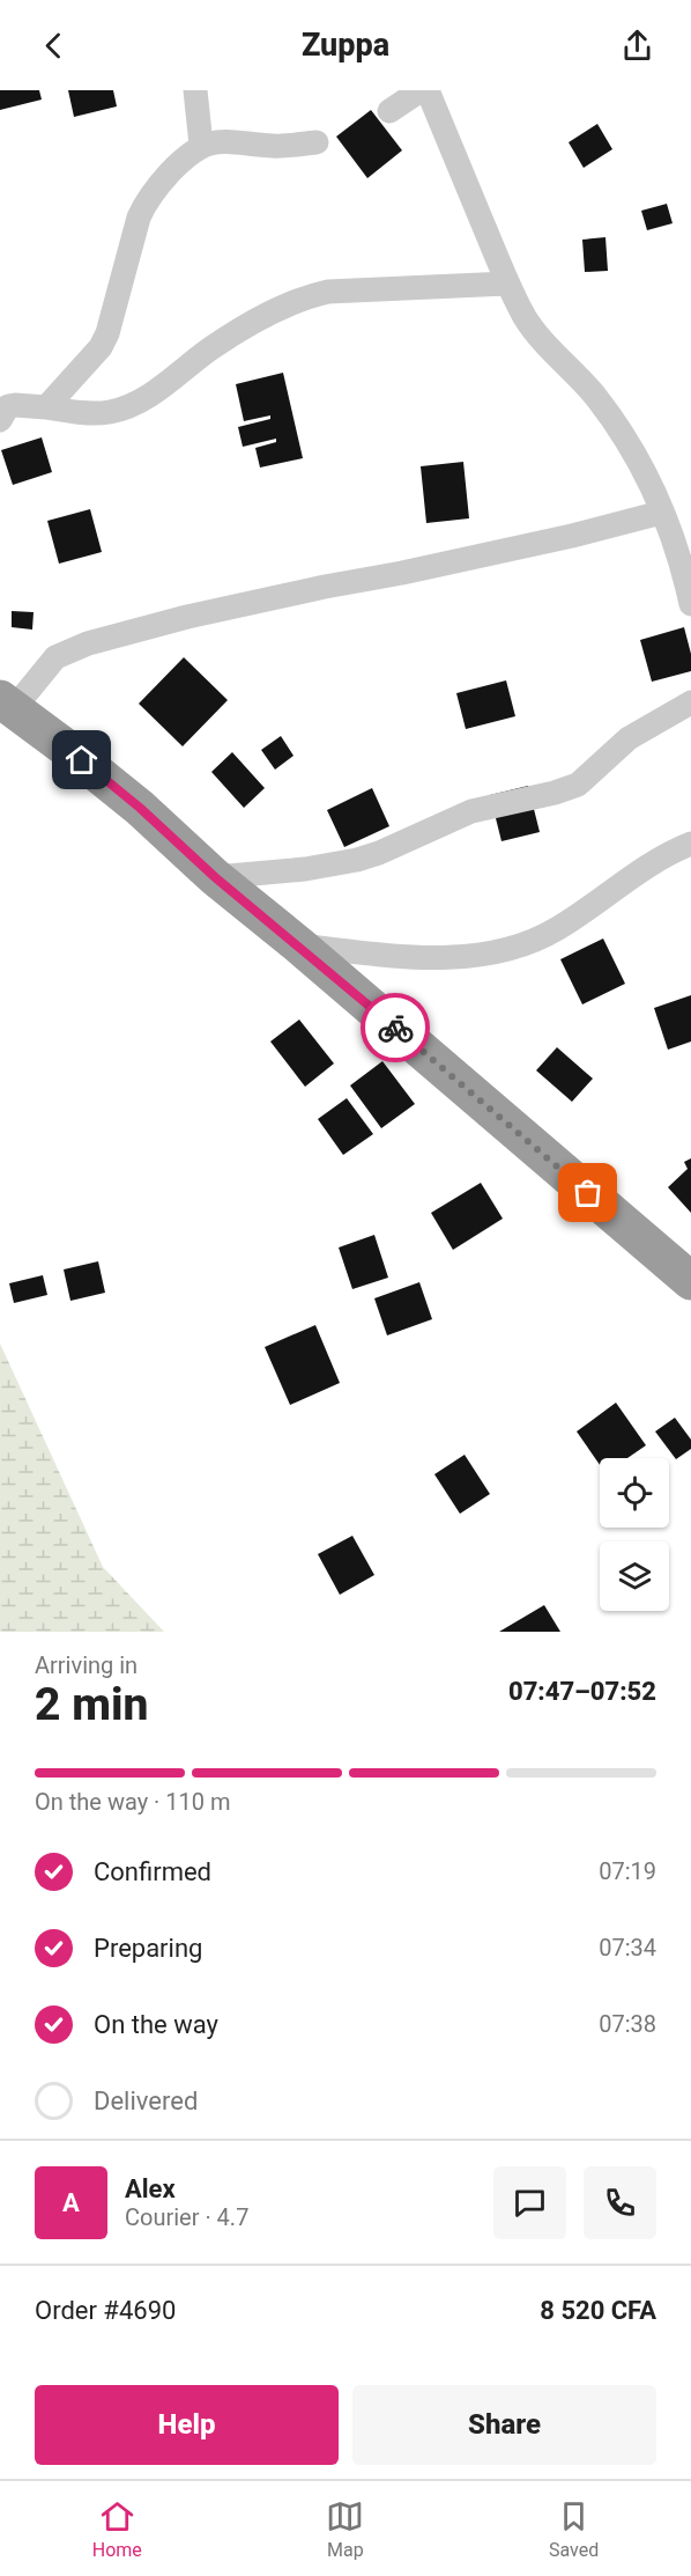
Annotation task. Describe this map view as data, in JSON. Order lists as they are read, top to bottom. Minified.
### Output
{"page":{"header":"Zuppa","heading":["2 min","Arriving in","07:47–07:52"],"panel":["Alex","Courier · 4.7","Order #4690","8 520 CFA"],"bar":"On the way · 110 m","list":[["Confirmed","07:19"],["Preparing","07:34"],["On the way","07:38"],"Delivered"],"round":"A","buttons":["Help","Share"],"tabs":["Home","Map","Saved"]}}
